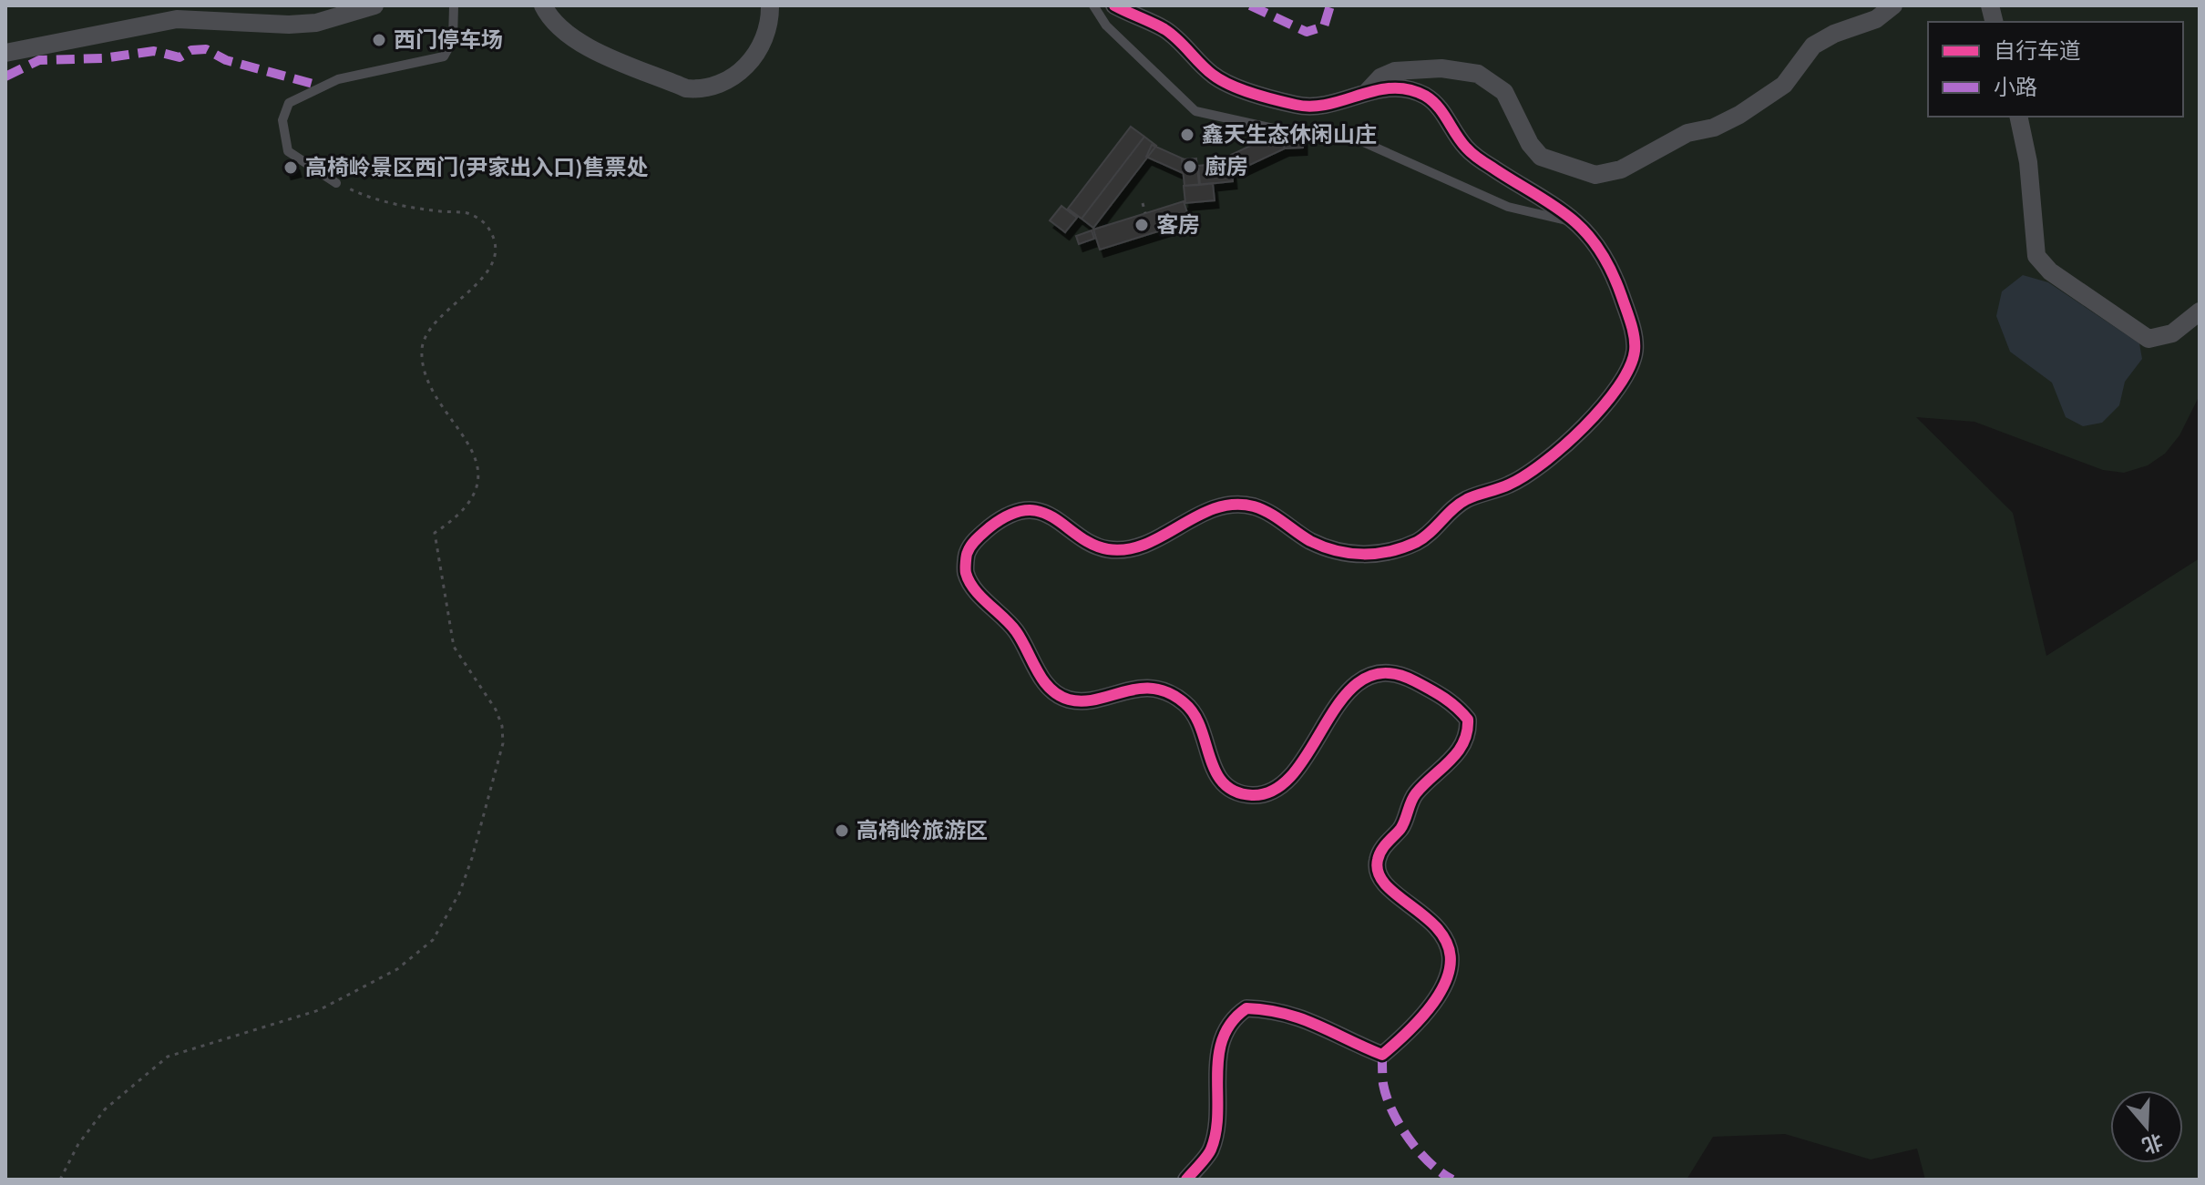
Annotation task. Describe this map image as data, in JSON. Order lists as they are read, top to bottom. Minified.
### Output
{"places":["西门停车场","鑫天生态休闲山庄","廚房","高椅岭景区西门(尹家出入口)售票处","客房","高椅岭旅游区"],"legend":["自行车道","小路"],"north":"bottom"}
